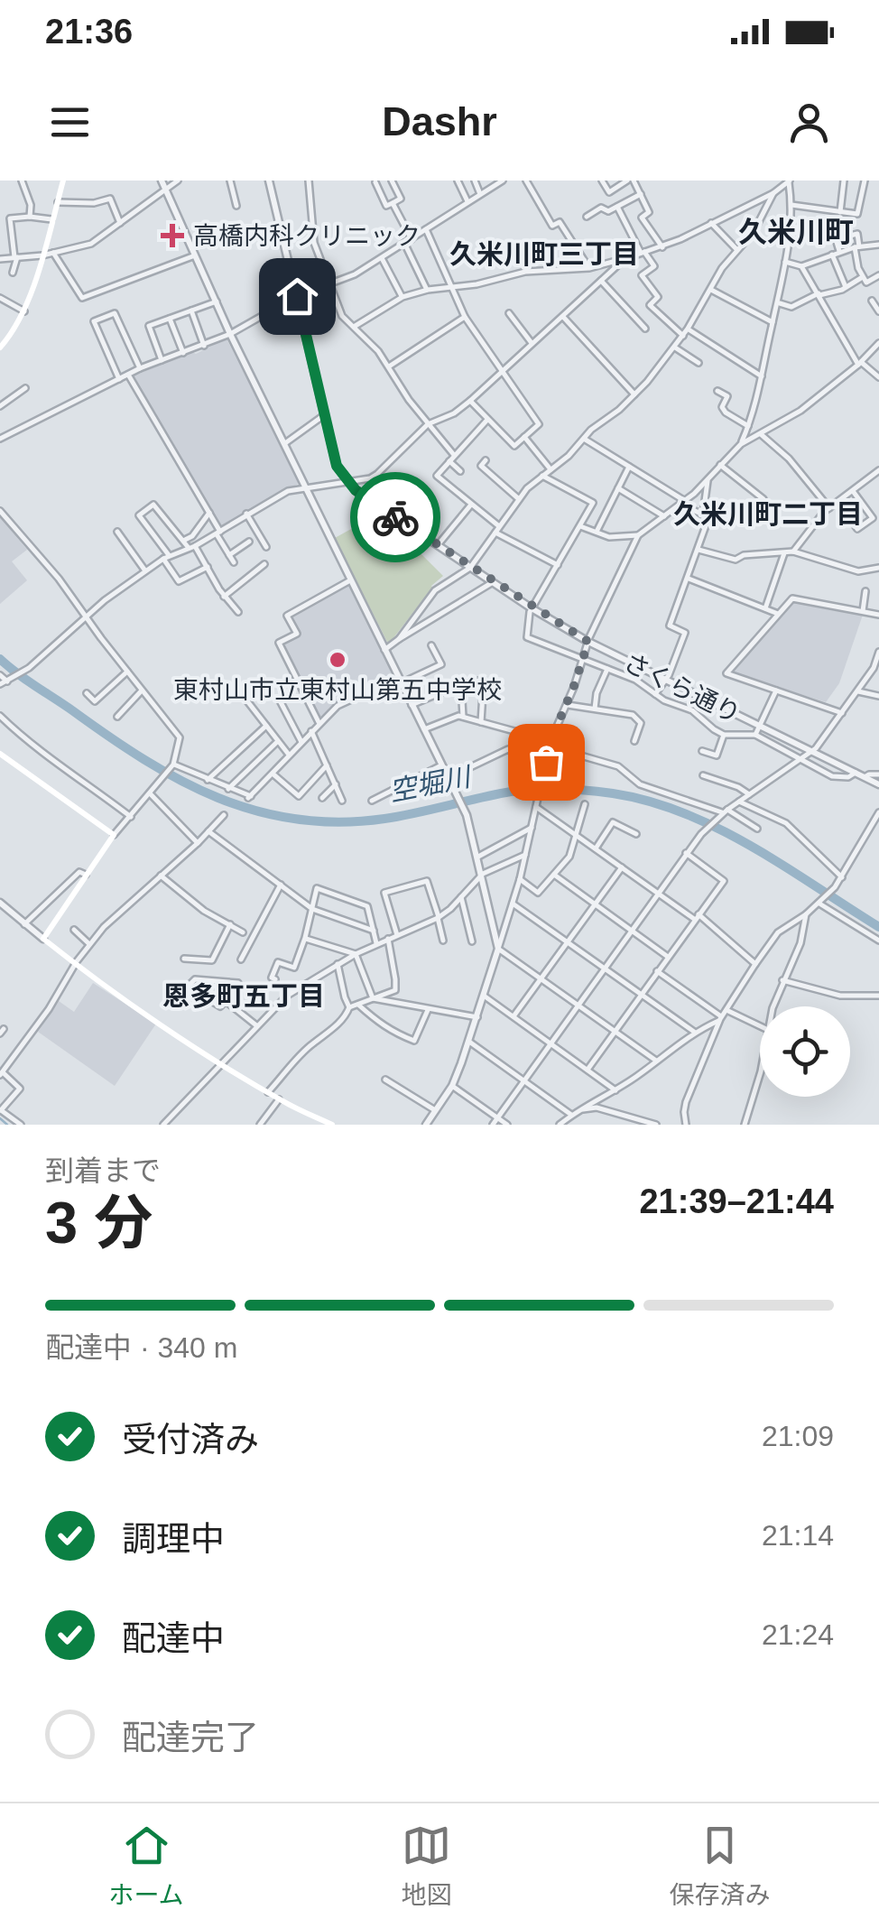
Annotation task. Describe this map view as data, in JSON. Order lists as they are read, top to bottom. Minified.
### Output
{"streets":{"street":["さくら通り"]},"districts":["久米川町","久米川町三丁目","久米川町二丁目","恩多町五丁目"],"water":["空堀川"],"places":{"health":["高橋内科クリニック"],"other":["東村山市立東村山第五中学校"]},"page":{"status":"21:36","header":"Dashr","heading":["3 分","到着まで","21:39–21:44"],"bar":"配達中 · 340 m","list":[["受付済み","21:09"],["調理中","21:14"],["配達中","21:24"],"配達完了"],"tabs":["ホーム","地図","保存済み"]}}
